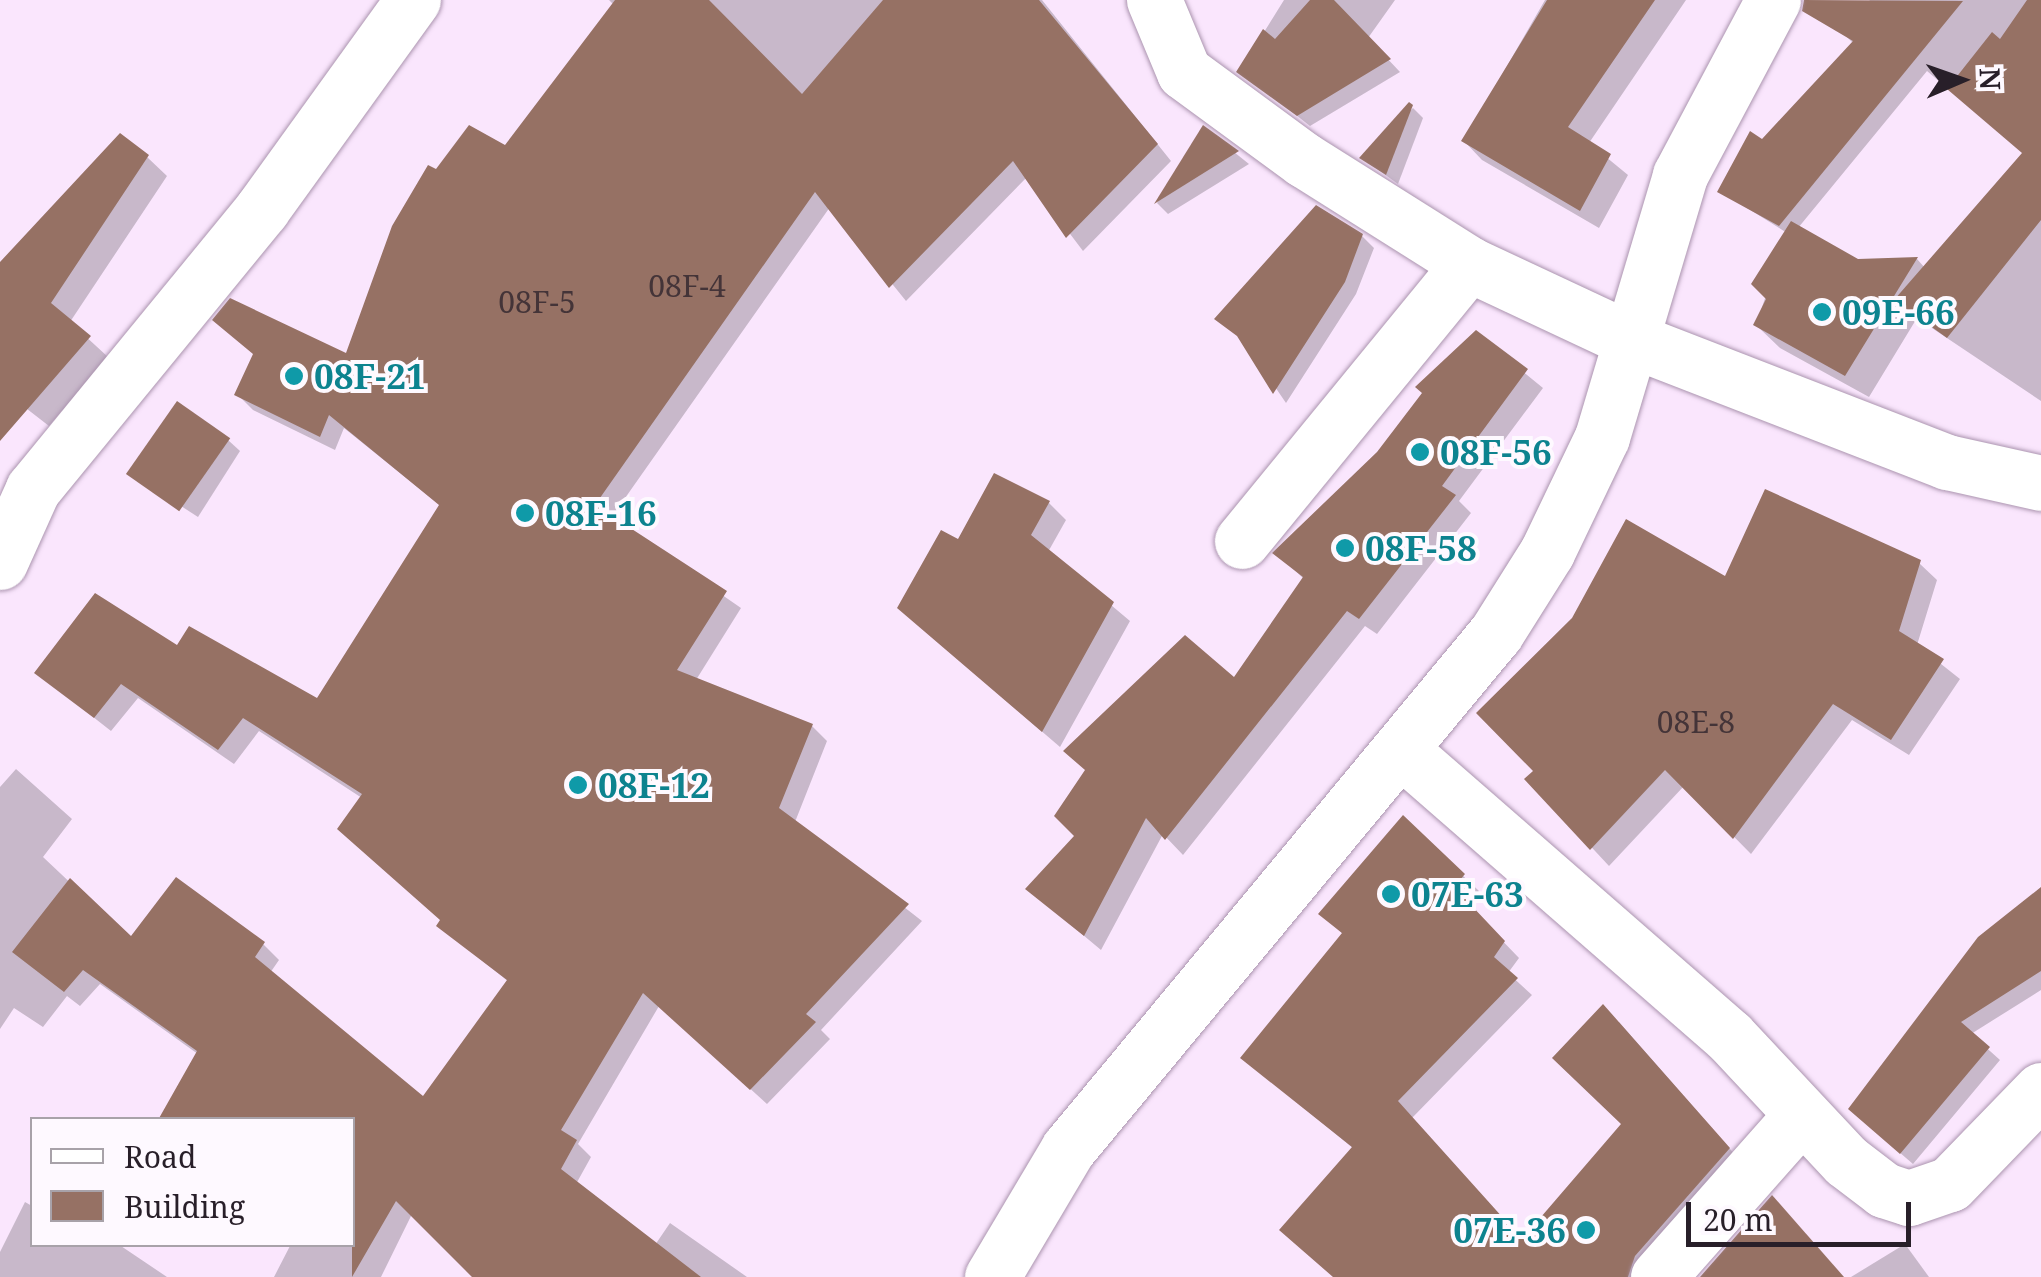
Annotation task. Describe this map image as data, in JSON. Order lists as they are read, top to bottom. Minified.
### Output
{"places":["09E-66","08F-21","08F-56","08F-16","08F-58","08F-12","07E-63","07E-36"],"house_numbers":["08F-4","08F-5","08E-8"],"legend":["Road","Building"],"scale_bar":"20 m","north":"right"}
